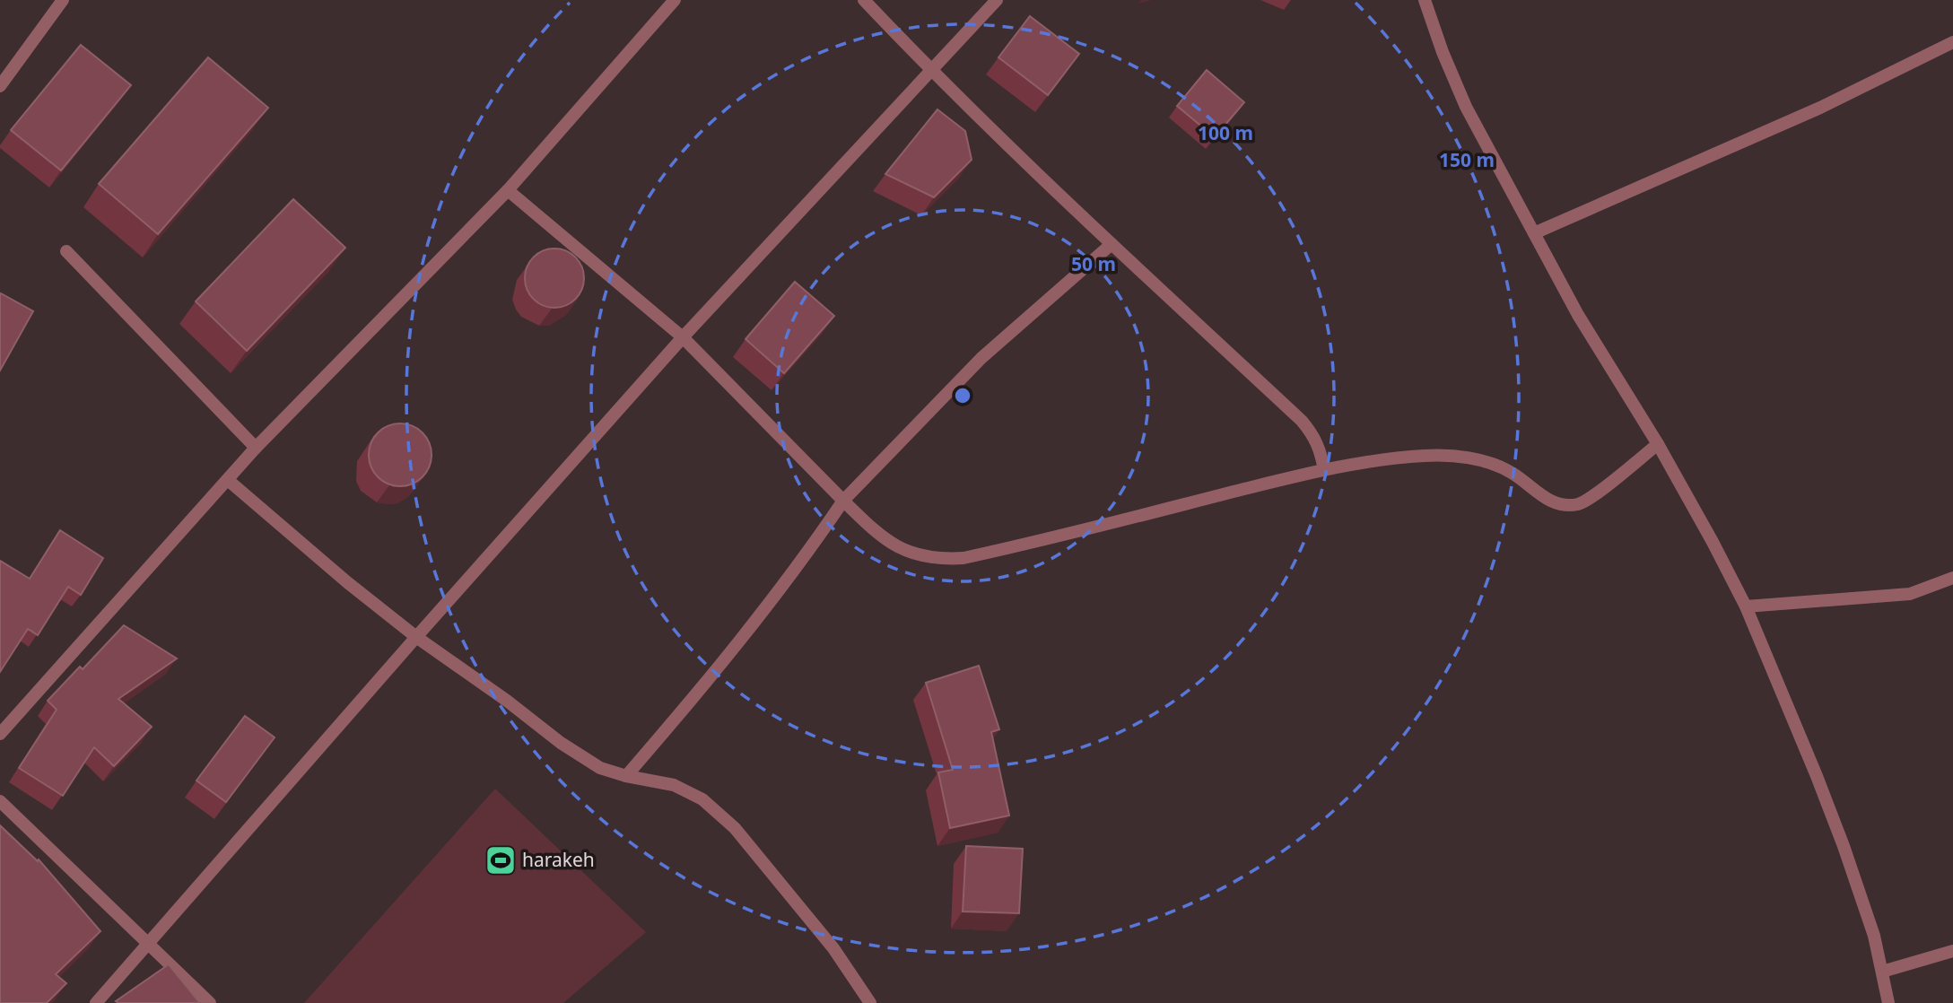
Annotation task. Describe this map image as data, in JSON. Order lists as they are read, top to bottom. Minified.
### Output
{"places":{"sports":["harakeh"]},"rings":["100 m","150 m","50 m"]}
